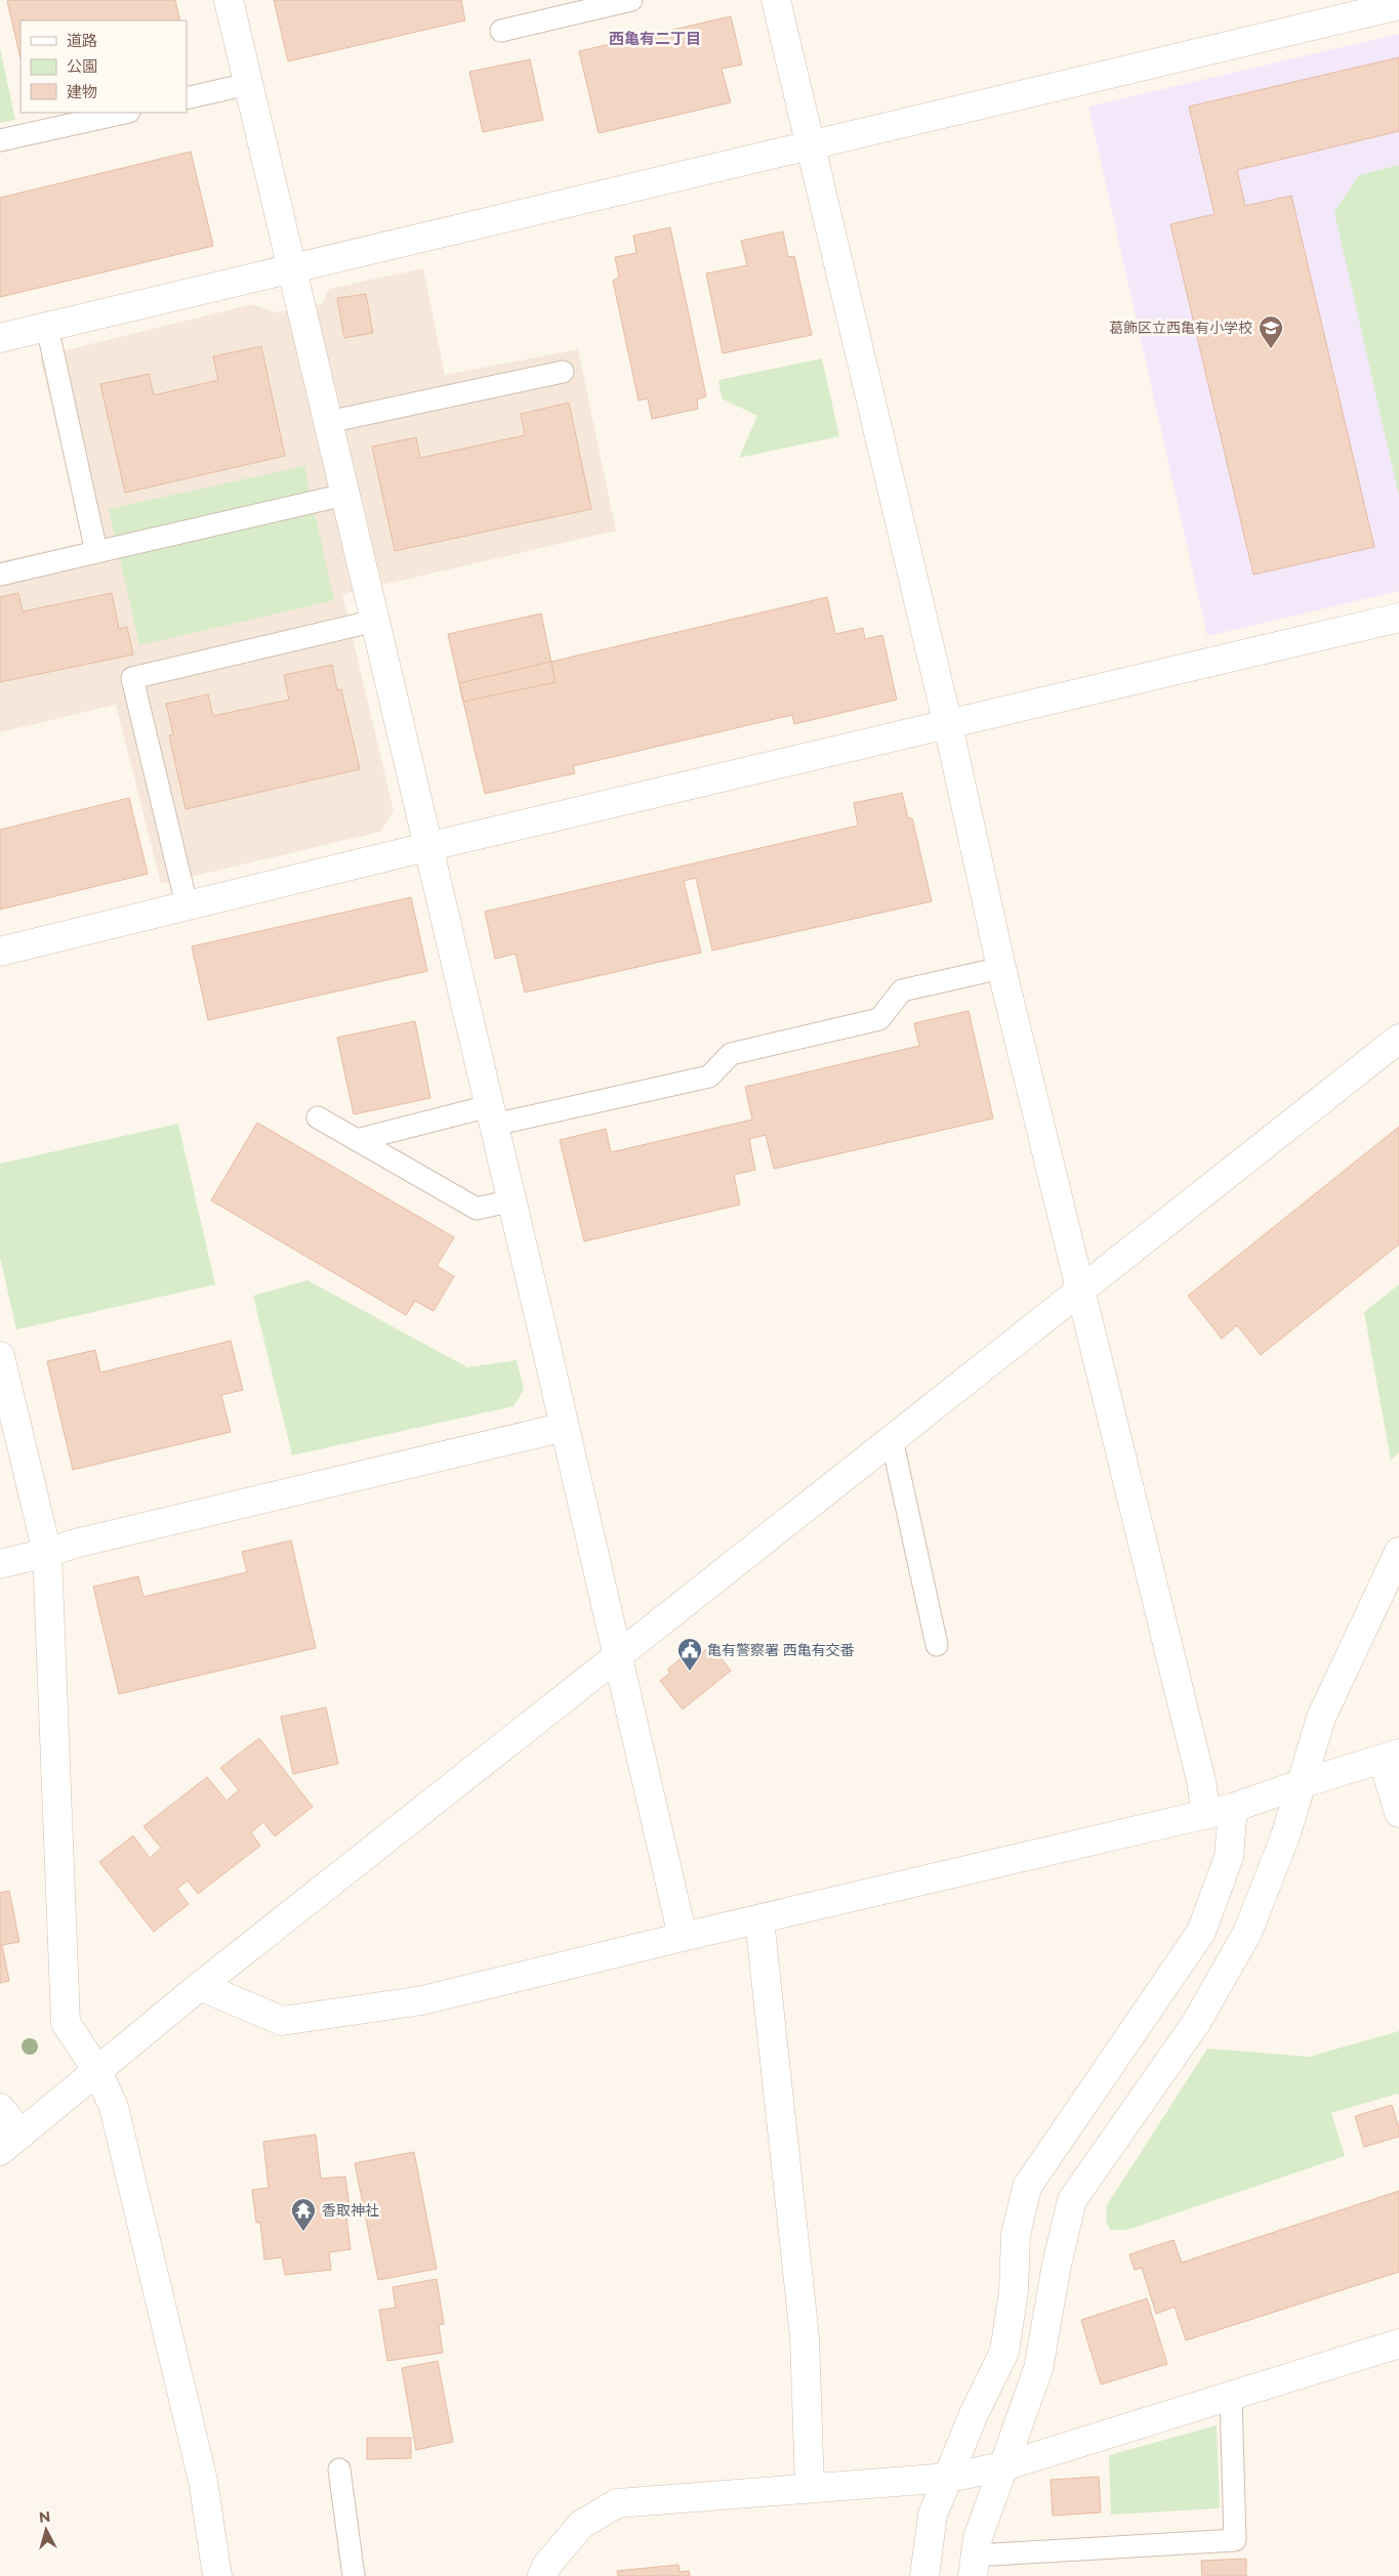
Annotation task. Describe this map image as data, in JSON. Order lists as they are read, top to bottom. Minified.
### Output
{"districts":["西亀有二丁目"],"places":{"school or university":["葛飾区立西亀有小学校"],"public building":["亀有警察署 西亀有交番"],"temple":["香取神社"]},"legend":["道路","公園","建物"],"north":"top"}
